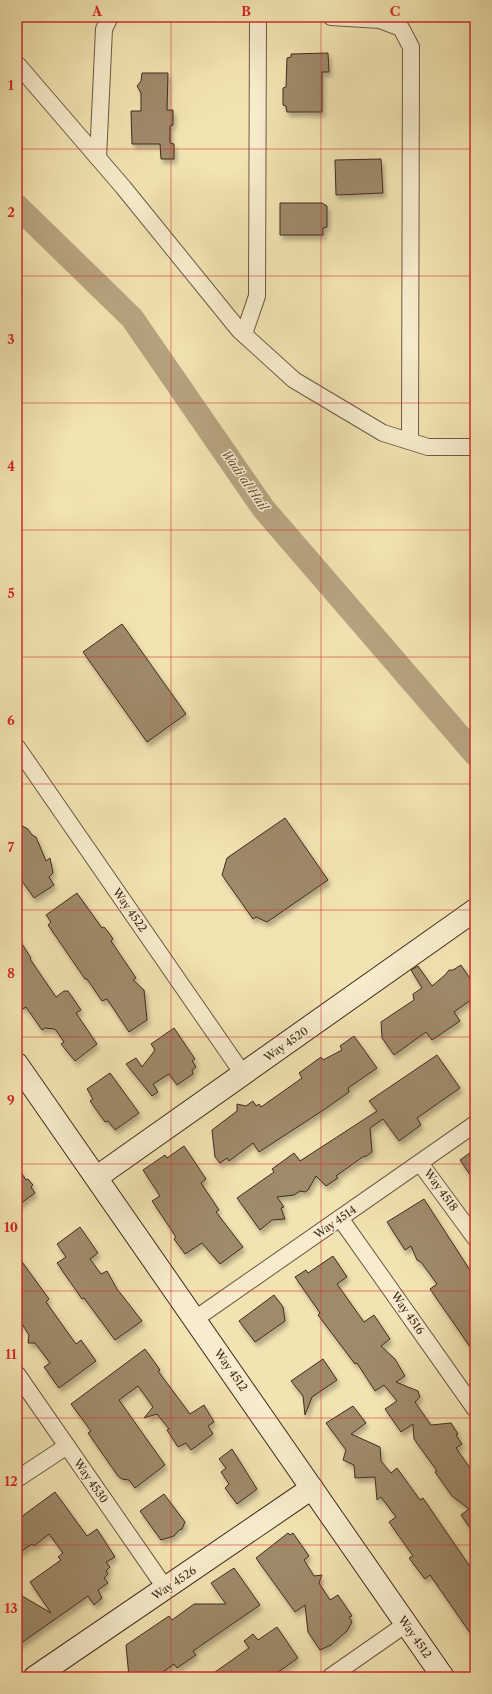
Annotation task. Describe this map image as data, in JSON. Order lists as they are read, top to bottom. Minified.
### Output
{"streets":{"street":["Way 4522","Way 4520","Way 4518","Way 4514","Way 4516","Way 4512","Way 4530","Way 4526"]},"crossings":[["Way 4522","Way 4520"],["Way 4520","Way 4512"],["Way 4518","Way 4514"],["Way 4514","Way 4516"],["Way 4514","Way 4512"],["Way 4512","Way 4526"],["Way 4530","Way 4526"]],"water":["Wadi al Hail"],"grid":{"columns":["A","B","C"],"rows":["1","2","3","4","5","6","7","8","9","10","11","12","13"]}}
